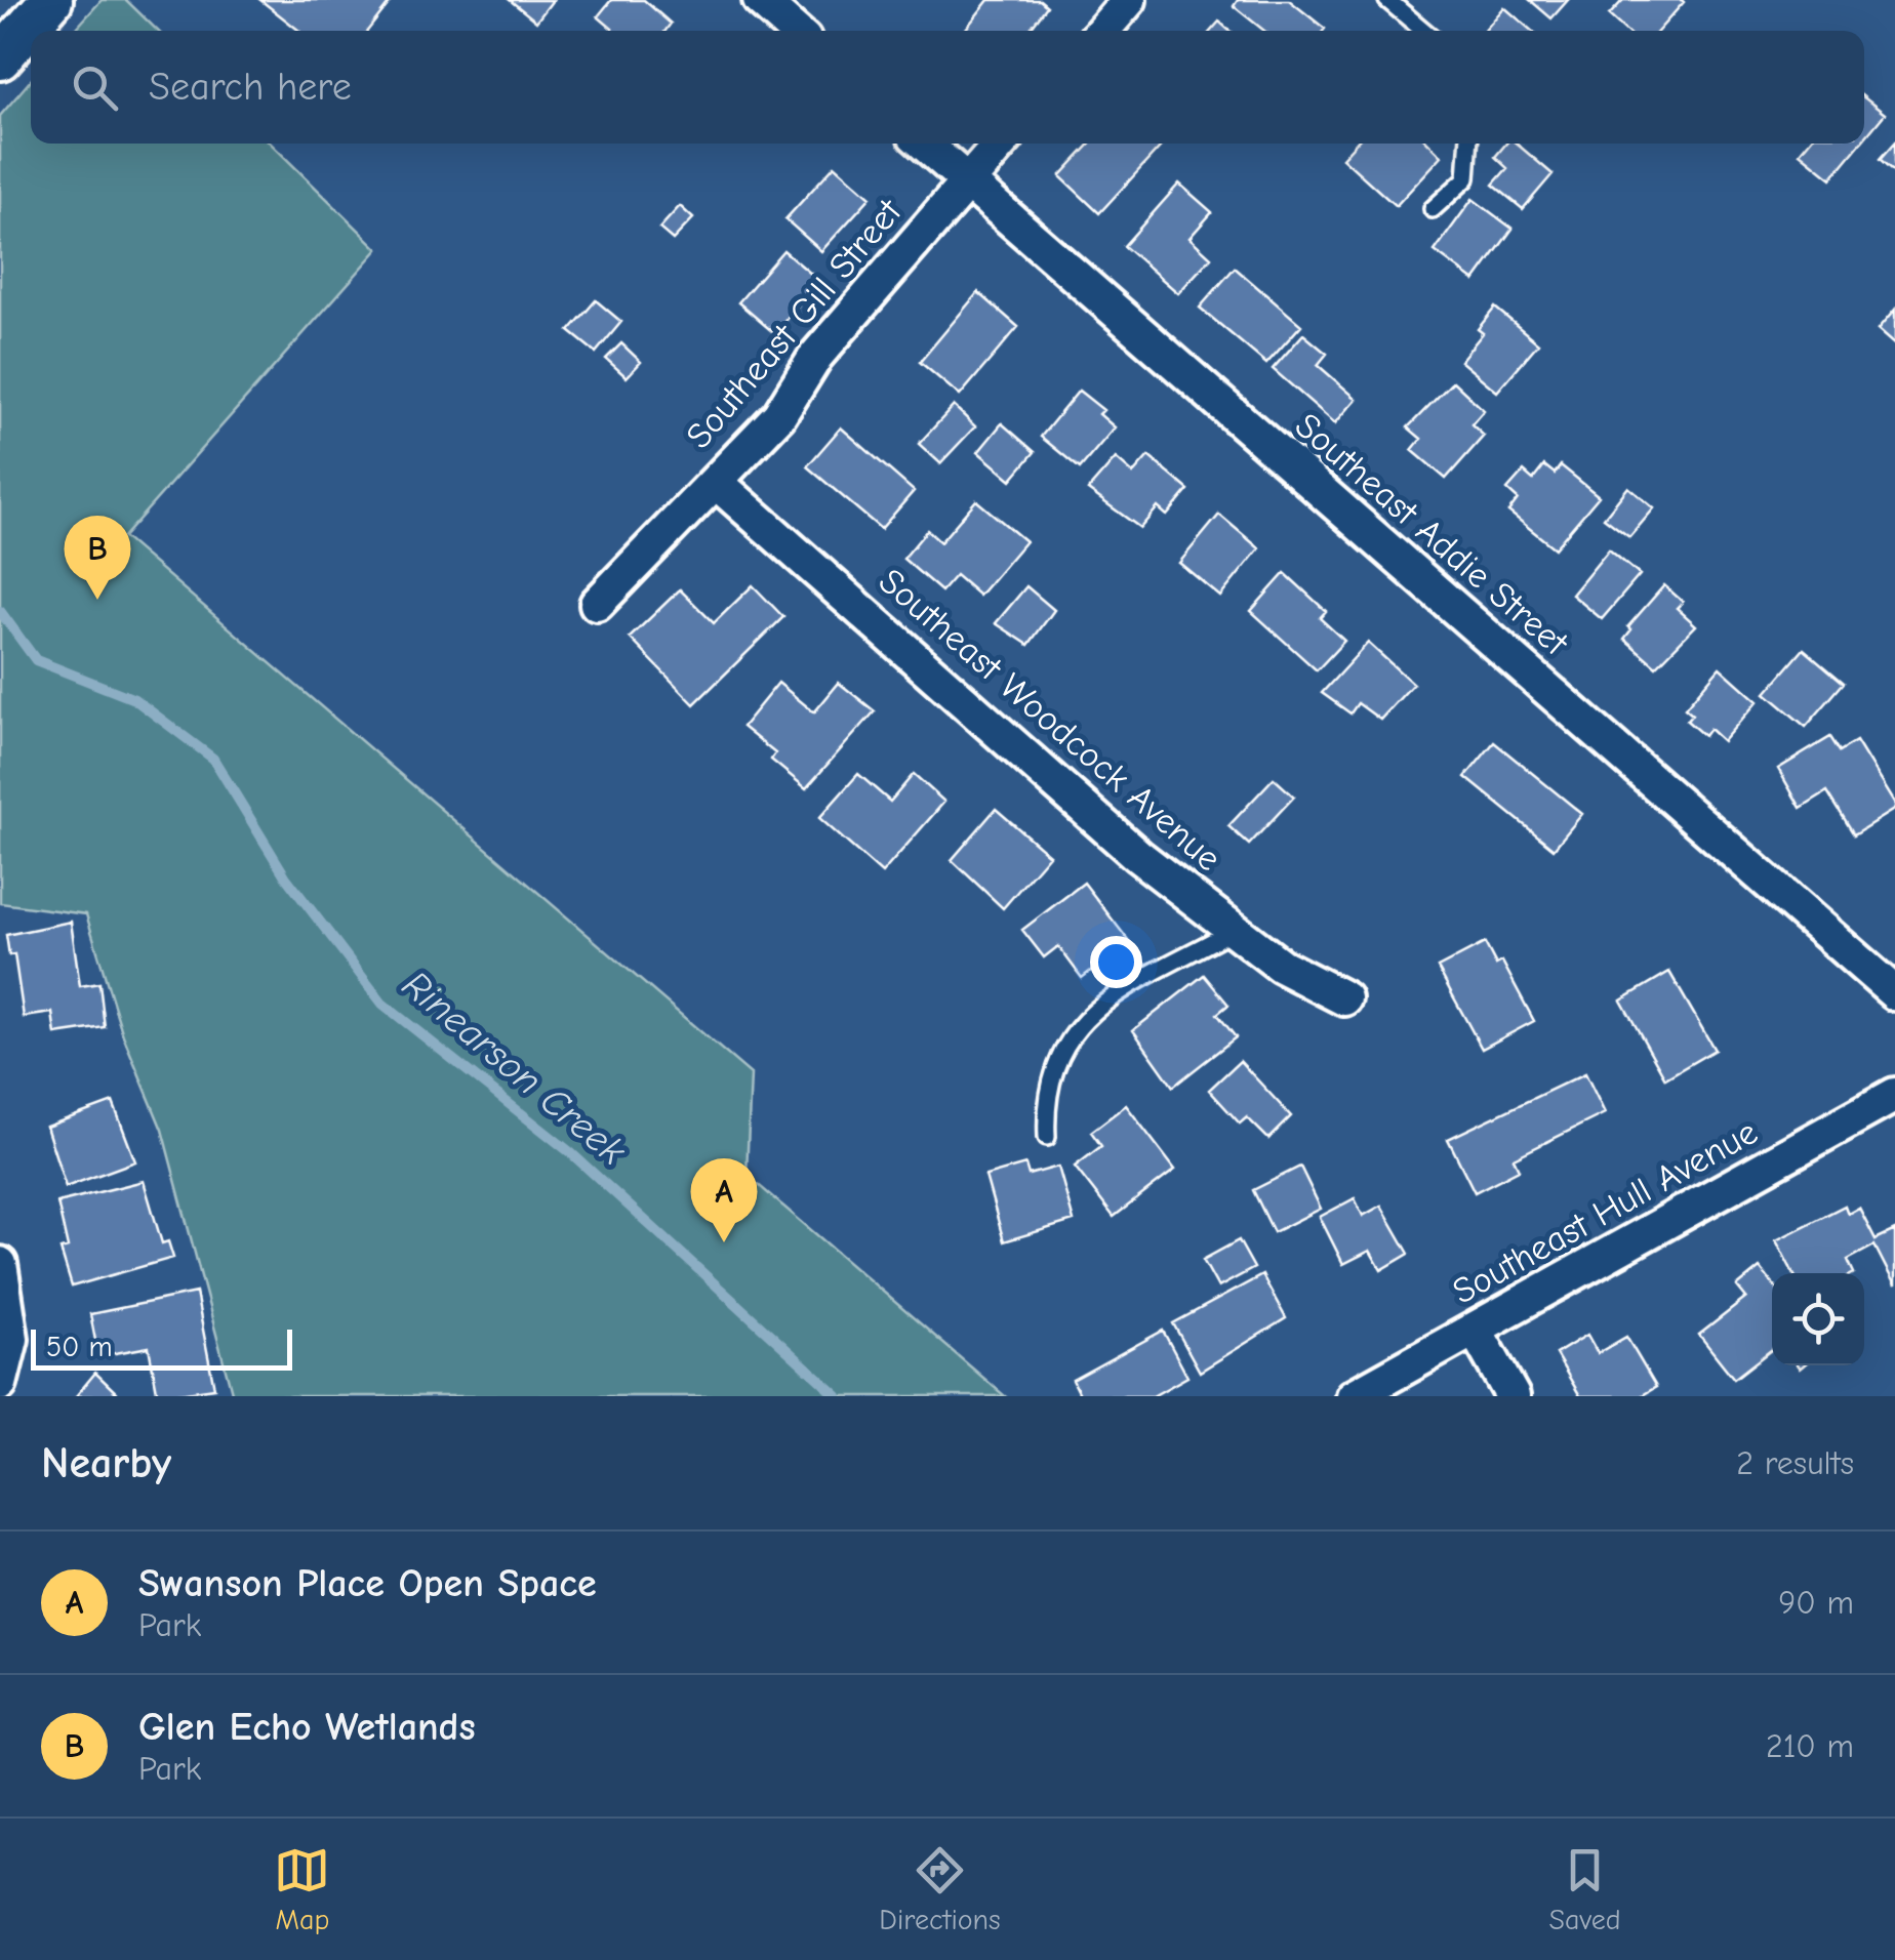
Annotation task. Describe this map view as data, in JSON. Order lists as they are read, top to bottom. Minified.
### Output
{"streets":{"street":["Southeast Gill Street","Southeast Addie Street","Southeast Woodcock Avenue","Southeast Hull Avenue"]},"crossings":[["Southeast Gill Street","Southeast Addie Street"],["Southeast Gill Street","Southeast Woodcock Avenue"]],"water":["Rinearson Creek"],"scale_bar":"50 m","page":{"search":"Search here","pins":["B","A"],"scale":"50 m","heading":["Nearby","2 results"],"list":[{"mark":"A","name":"Swanson Place Open Space","note":"Park","value":"90 m"},{"mark":"B","name":"Glen Echo Wetlands","note":"Park","value":"210 m"}],"nav":["Map","Directions","Saved"]}}
